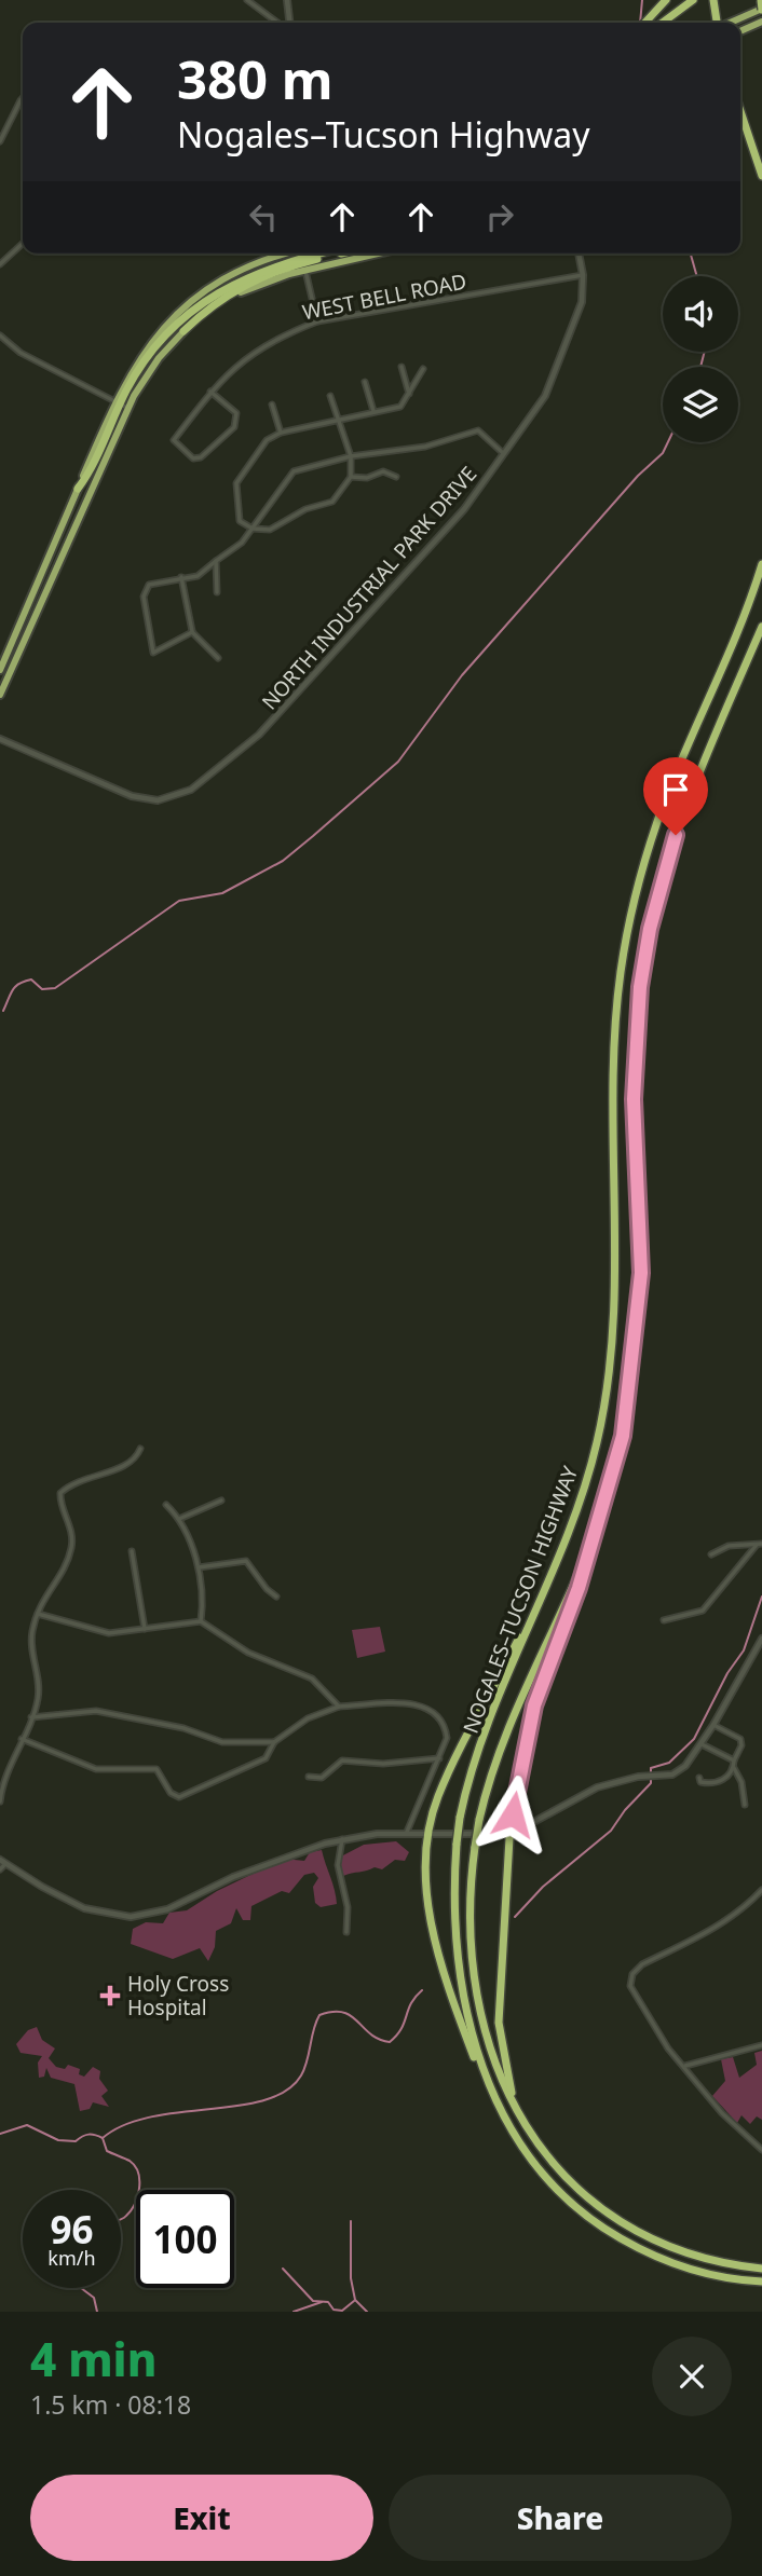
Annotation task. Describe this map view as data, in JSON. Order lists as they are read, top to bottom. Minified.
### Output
{"streets":{"highway":["NOGALES–TUCSON HIGHWAY"],"street":["WEST BELL ROAD","NORTH INDUSTRIAL PARK DRIVE"]},"crossings":[["WEST BELL ROAD","NORTH INDUSTRIAL PARK DRIVE"]],"places":{"health":["Holy Cross Hospital"]},"page":{"turn":["380 m","Nogales–Tucson Highway"],"speed":"96 km/h","limit":"100","heading":["4 min","1.5 km · 08:18"],"buttons":["Exit","Share"]}}
